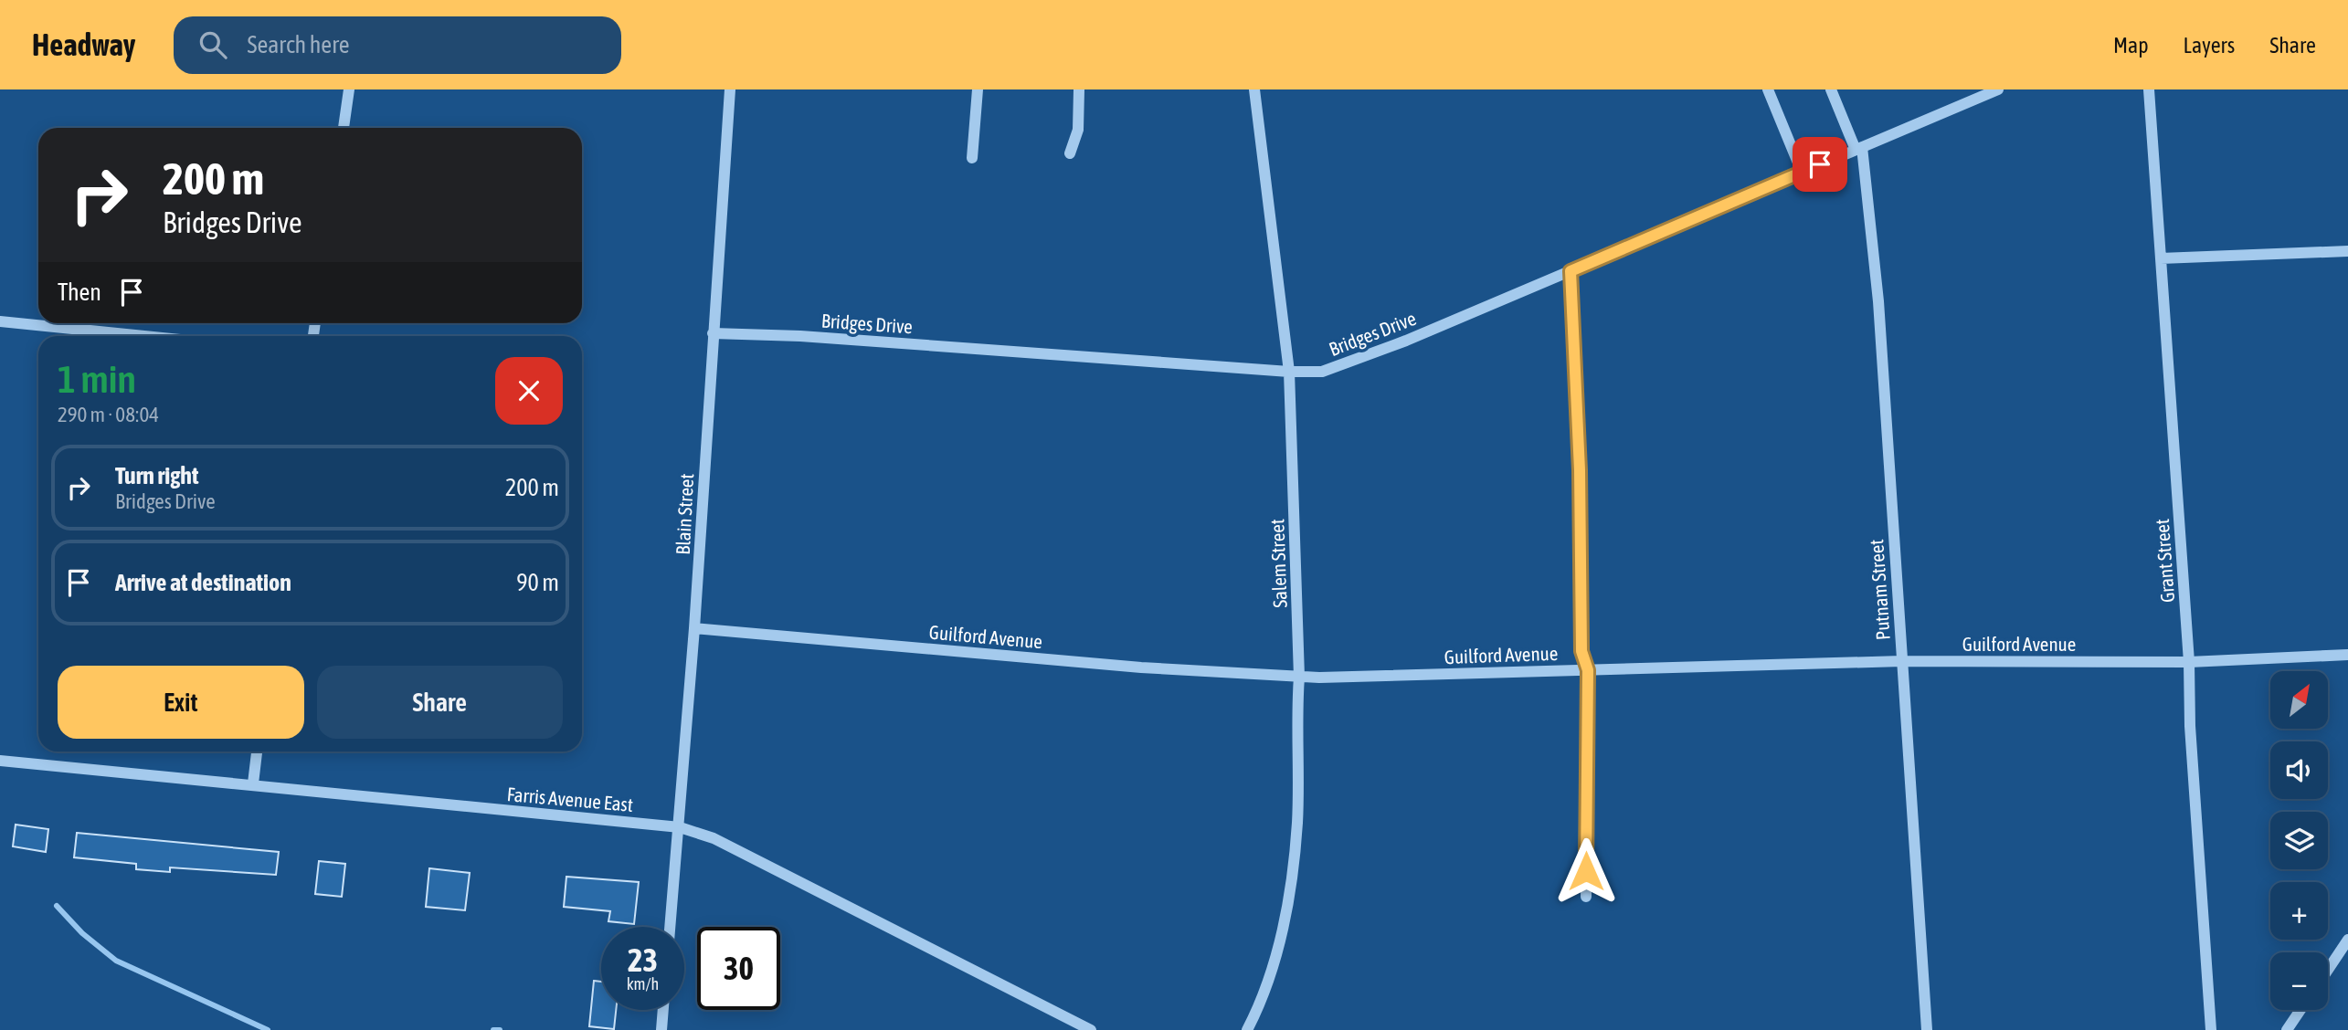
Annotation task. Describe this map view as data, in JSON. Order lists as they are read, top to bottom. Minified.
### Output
{"streets":{"street":["Bridges Drive","Blain Street","Grant Street","Salem Street","Putnam Street","Guilford Avenue","Farris Avenue East"]},"crossings":[["Bridges Drive","Blain Street"],["Bridges Drive","Salem Street"],["Bridges Drive","Putnam Street"],["Blain Street","Guilford Avenue"],["Blain Street","Farris Avenue East"],["Grant Street","Guilford Avenue"],["Salem Street","Guilford Avenue"],["Putnam Street","Guilford Avenue"]],"north":"top right","page":{"header":"Headway","search":"Search here","nav":["Map","Layers","Share"],"turn":["200 m","Bridges Drive"],"then":"Then","heading":["1 min","290 m · 08:04"],"list":[{"name":"Turn right","note":"Bridges Drive","value":"200 m"},{"name":"Arrive at destination","value":"90 m"}],"buttons":["Exit","Share"],"map_buttons":["+","−"],"speed":"23 km/h","limit":"30"}}
